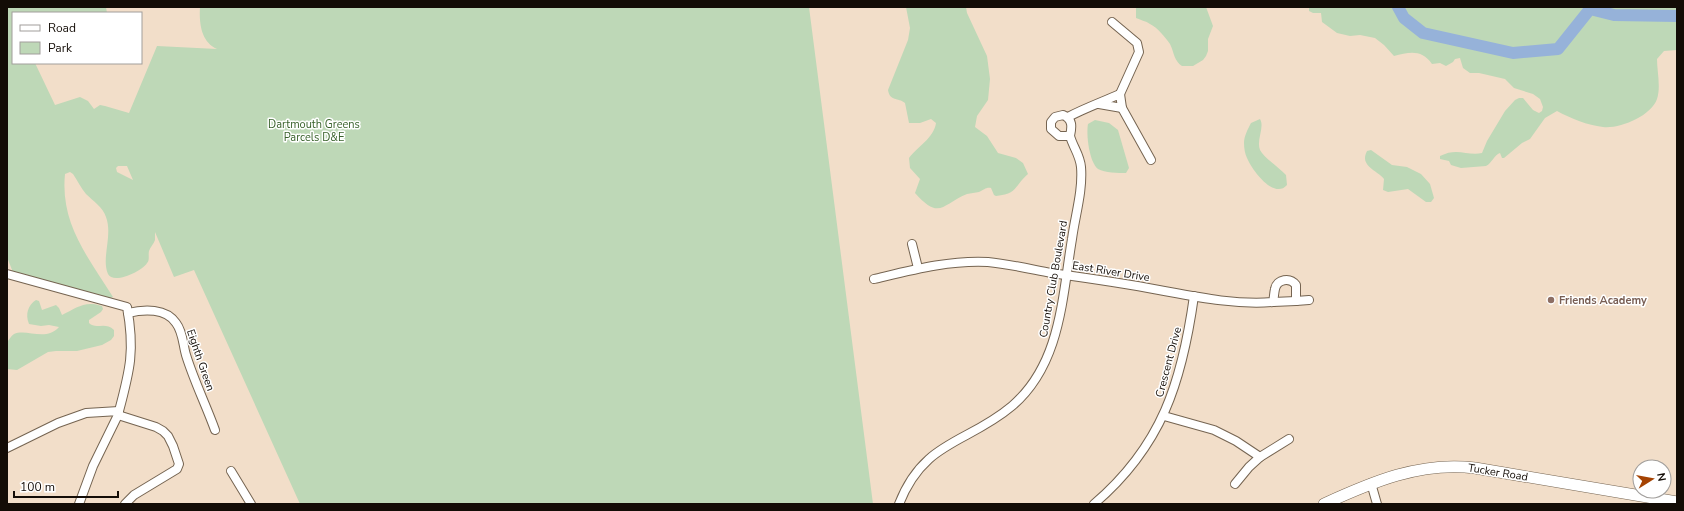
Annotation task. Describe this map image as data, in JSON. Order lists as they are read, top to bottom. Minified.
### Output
{"streets":{"main road":["Tucker Road"],"street":["East River Drive","Country Club Boulevard","Eighth Green","Crescent Drive"]},"crossings":[["East River Drive","Country Club Boulevard"],["East River Drive","Crescent Drive"]],"parks":["Dartmouth Greens Parcels D&E"],"places":["Friends Academy"],"legend":["Road","Park"],"scale_bar":"100 m","north":"right"}
